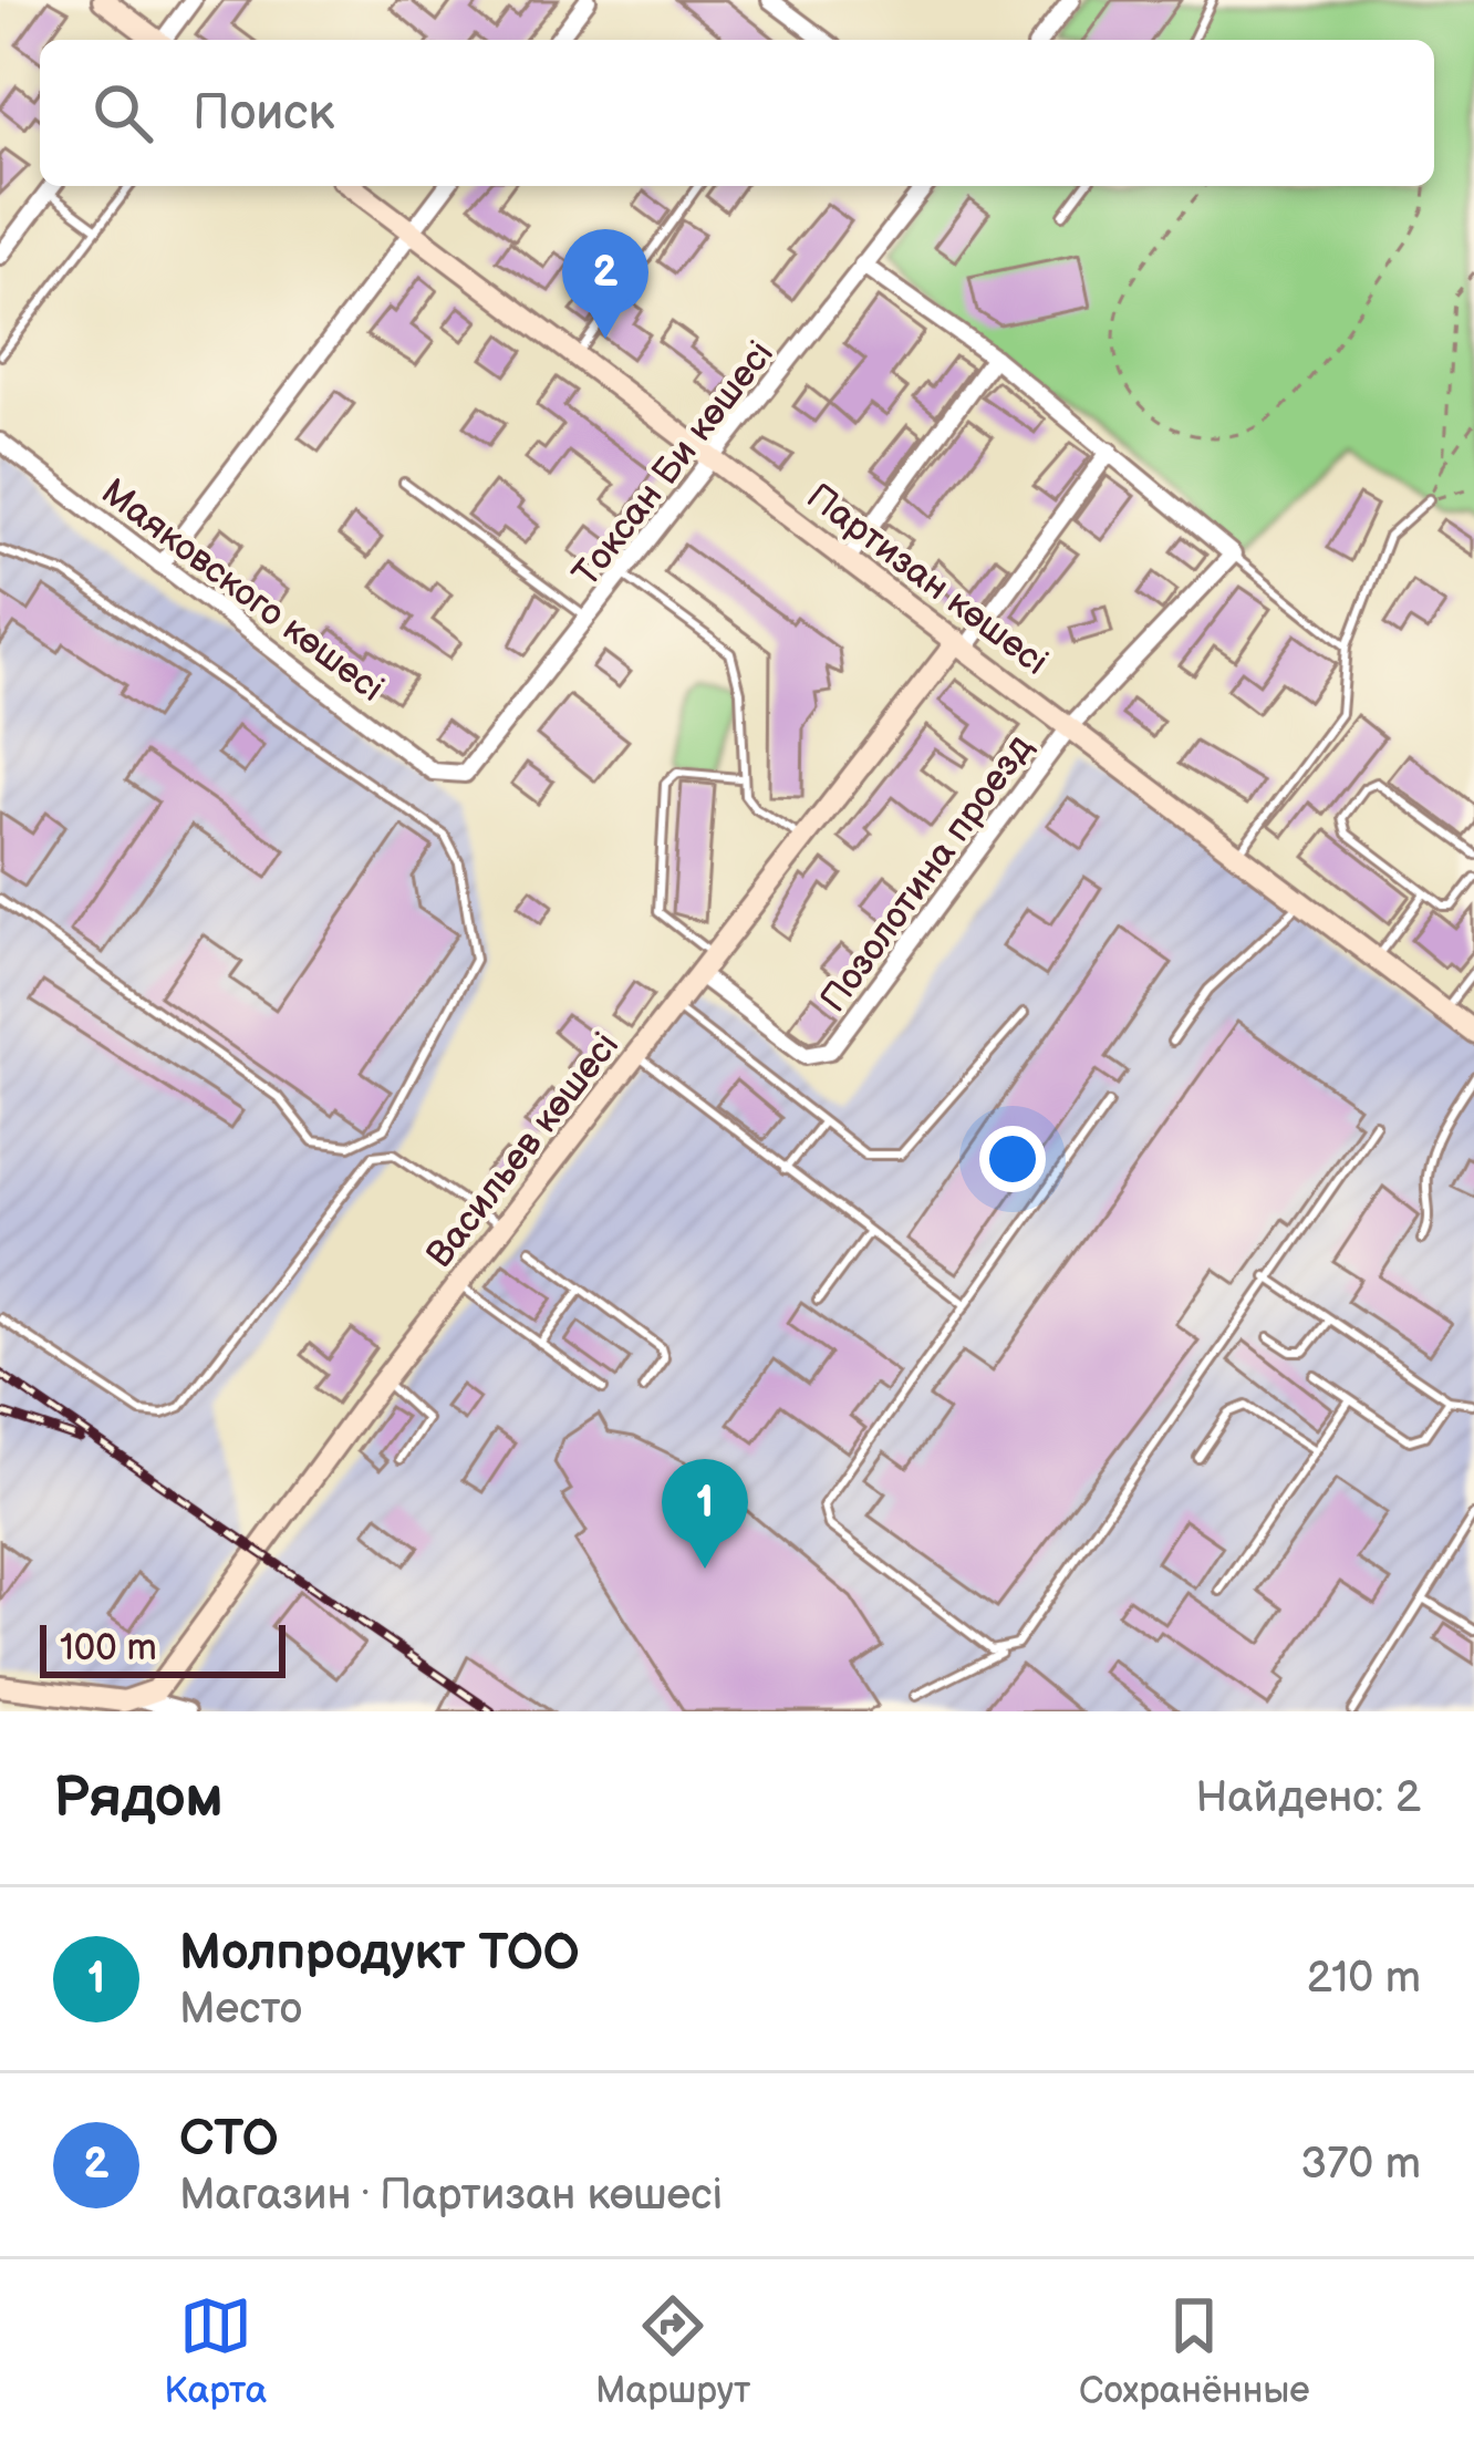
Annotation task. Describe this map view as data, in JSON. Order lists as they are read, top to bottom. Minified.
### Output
{"streets":{"main road":["Партизан көшесі","Васильев көшесі"],"street":["Токсан Би көшесі","Маяковского көшесі","Позолотина проезд"]},"crossings":[["Токсан Би көшесі","Партизан көшесі"],["Токсан Би көшесі","Маяковского көшесі"],["Партизан көшесі","Позолотина проезд"],["Партизан көшесі","Васильев көшесі"],["Позолотина проезд","Васильев көшесі"]],"scale_bar":"100 m","page":{"search":"Поиск","pins":["2","1"],"scale":"100 m","heading":["Рядом","Найдено: 2"],"list":[{"mark":"1","name":"Молпродукт ТОО","note":"Место","value":"210 m"},{"mark":"2","name":"СТО","note":"Магазин · Партизан көшесі","value":"370 m"}],"nav":["Карта","Маршрут","Сохранённые"]}}
